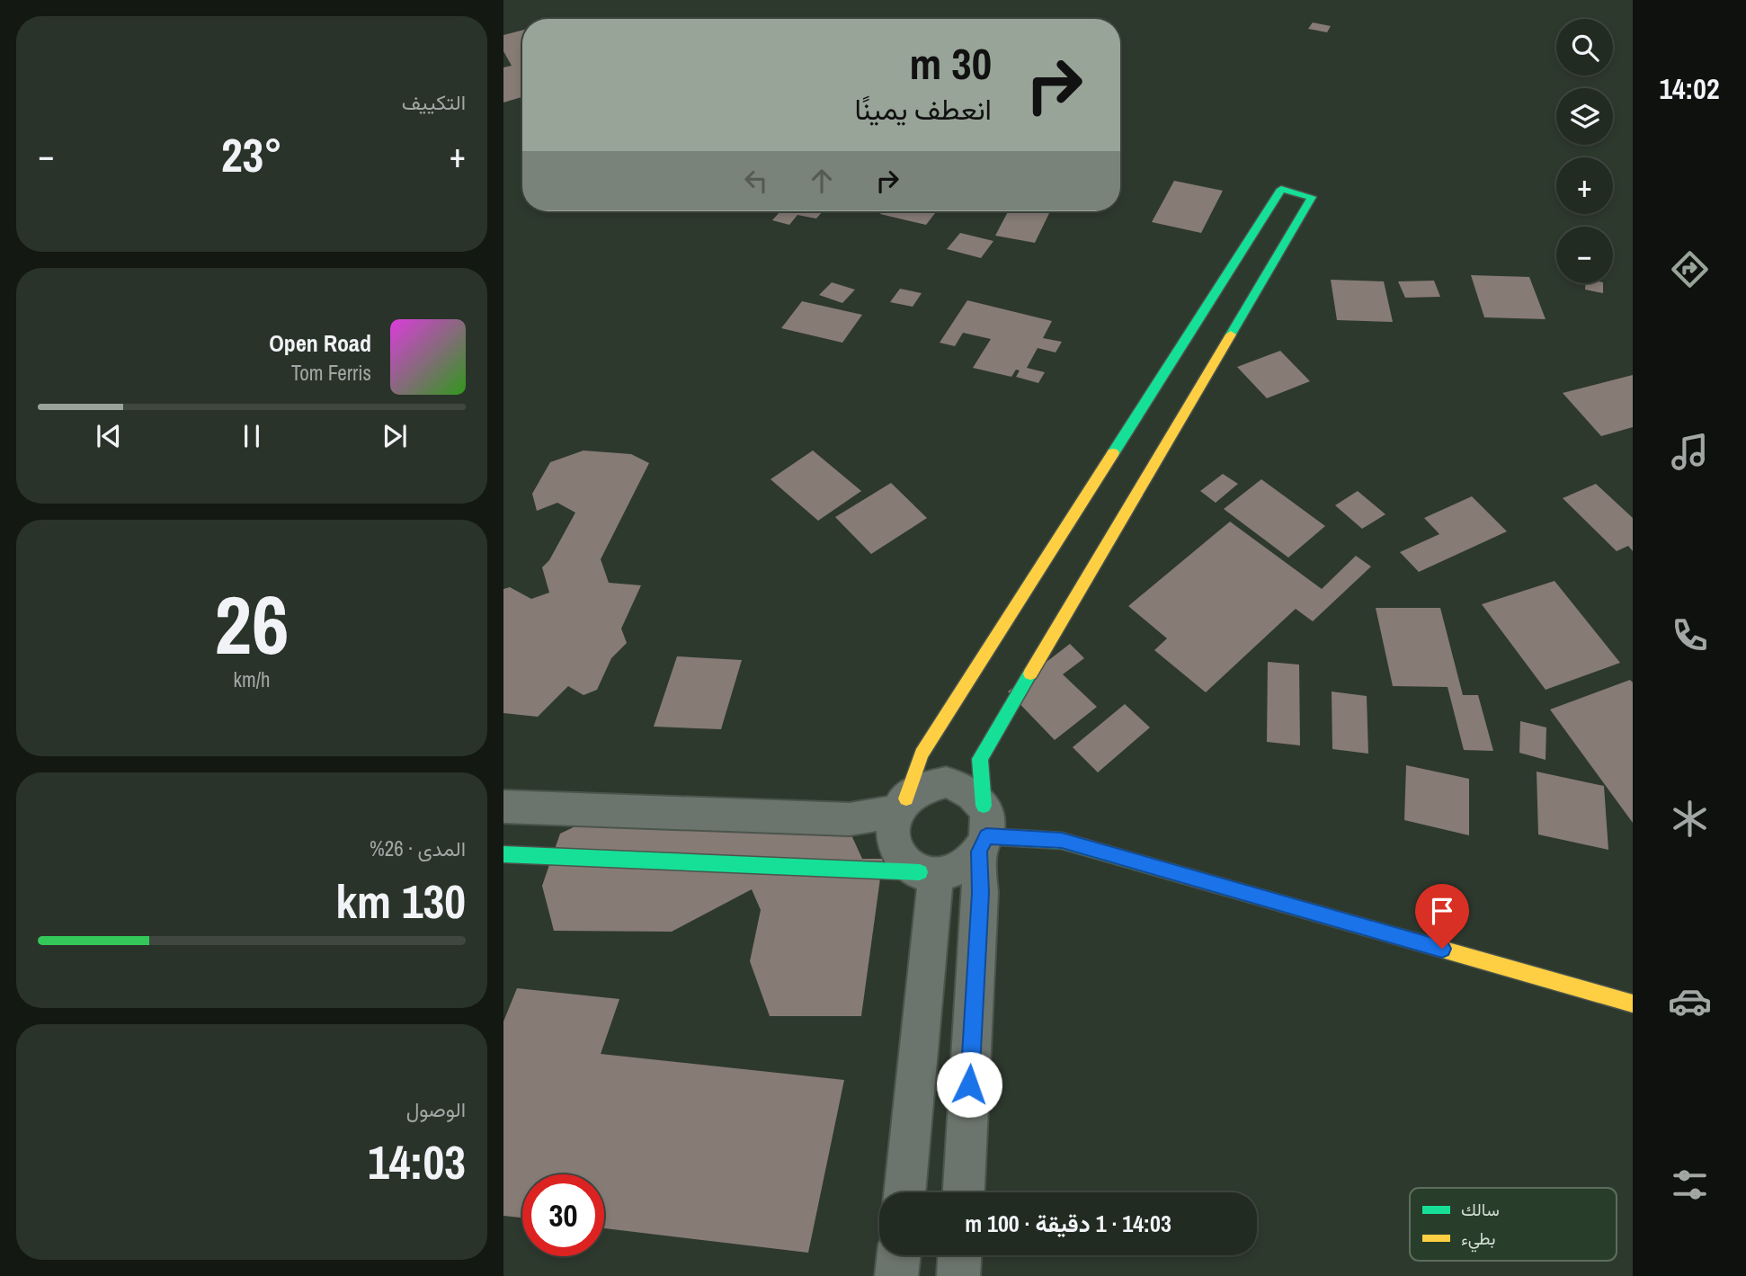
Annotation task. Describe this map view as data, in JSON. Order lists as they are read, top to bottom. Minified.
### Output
{"legend":["سالك","بطيء"],"page":{"tabs":"14:02","tile":["التكييف",["26","km/h"],["المدى · 26%","130 km"],["الوصول","14:03"]],"map_buttons":["+","−"],"turn":["30 m","انعطف يمينًا"],"heat":["−","23°","+"],"song":["Open Road","Tom Ferris"],"limit":"30","trip":"14:03 · 1 دقيقة · 100 m"}}
